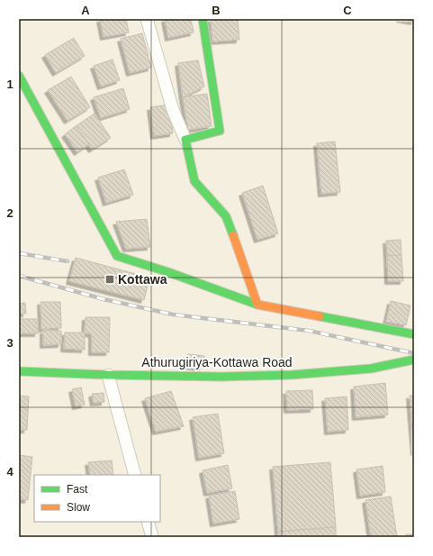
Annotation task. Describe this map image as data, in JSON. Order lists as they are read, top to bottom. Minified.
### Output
{"streets":{"street":["Athurugiriya-Kottawa Road"]},"places":{"transit":["Kottawa"]},"legend":["Fast","Slow"],"grid":{"columns":["A","B","C"],"rows":["1","2","3","4"]}}
